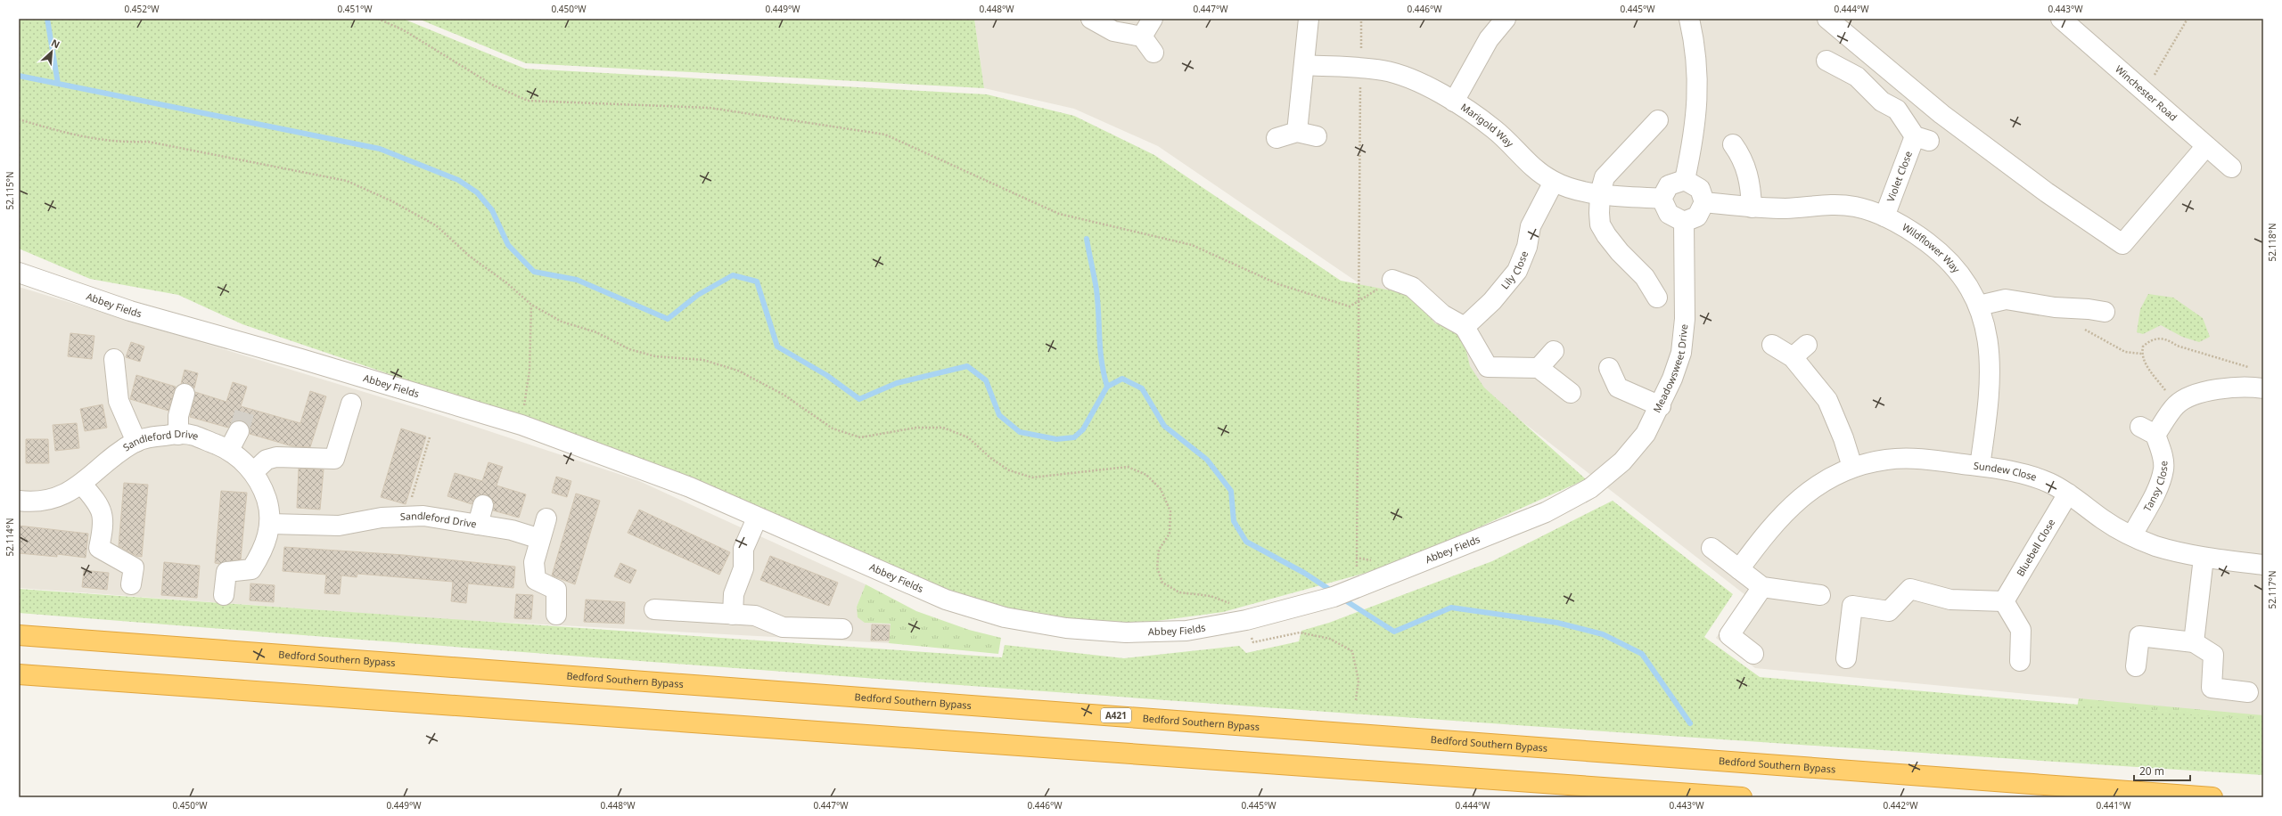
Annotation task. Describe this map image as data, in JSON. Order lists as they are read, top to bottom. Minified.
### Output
{"streets":{"highway":["Bedford Southern Bypass","A421"],"street":["Winchester Road","Marigold Way","Violet Close","Wildflower Way","Lily Close","Abbey Fields","Meadowsweet Drive","Sandleford Drive","Sundew Close","Tansy Close","Bluebell Close"]},"crossings":[["Marigold Way","Wildflower Way"],["Marigold Way","Lily Close"],["Marigold Way","Meadowsweet Drive"],["Violet Close","Wildflower Way"],["Wildflower Way","Meadowsweet Drive"],["Wildflower Way","Sundew Close"],["Abbey Fields","Meadowsweet Drive"],["Sundew Close","Tansy Close"],["Sundew Close","Bluebell Close"]],"scale_bar":"20 m","north":"top right","coordinates":["0.452°W","0.451°W","0.450°W","0.449°W","0.448°W","0.447°W","0.446°W","0.445°W","0.444°W","0.443°W","52.115°N","52.118°N","52.114°N","52.117°N","0.442°W","0.441°W"]}
